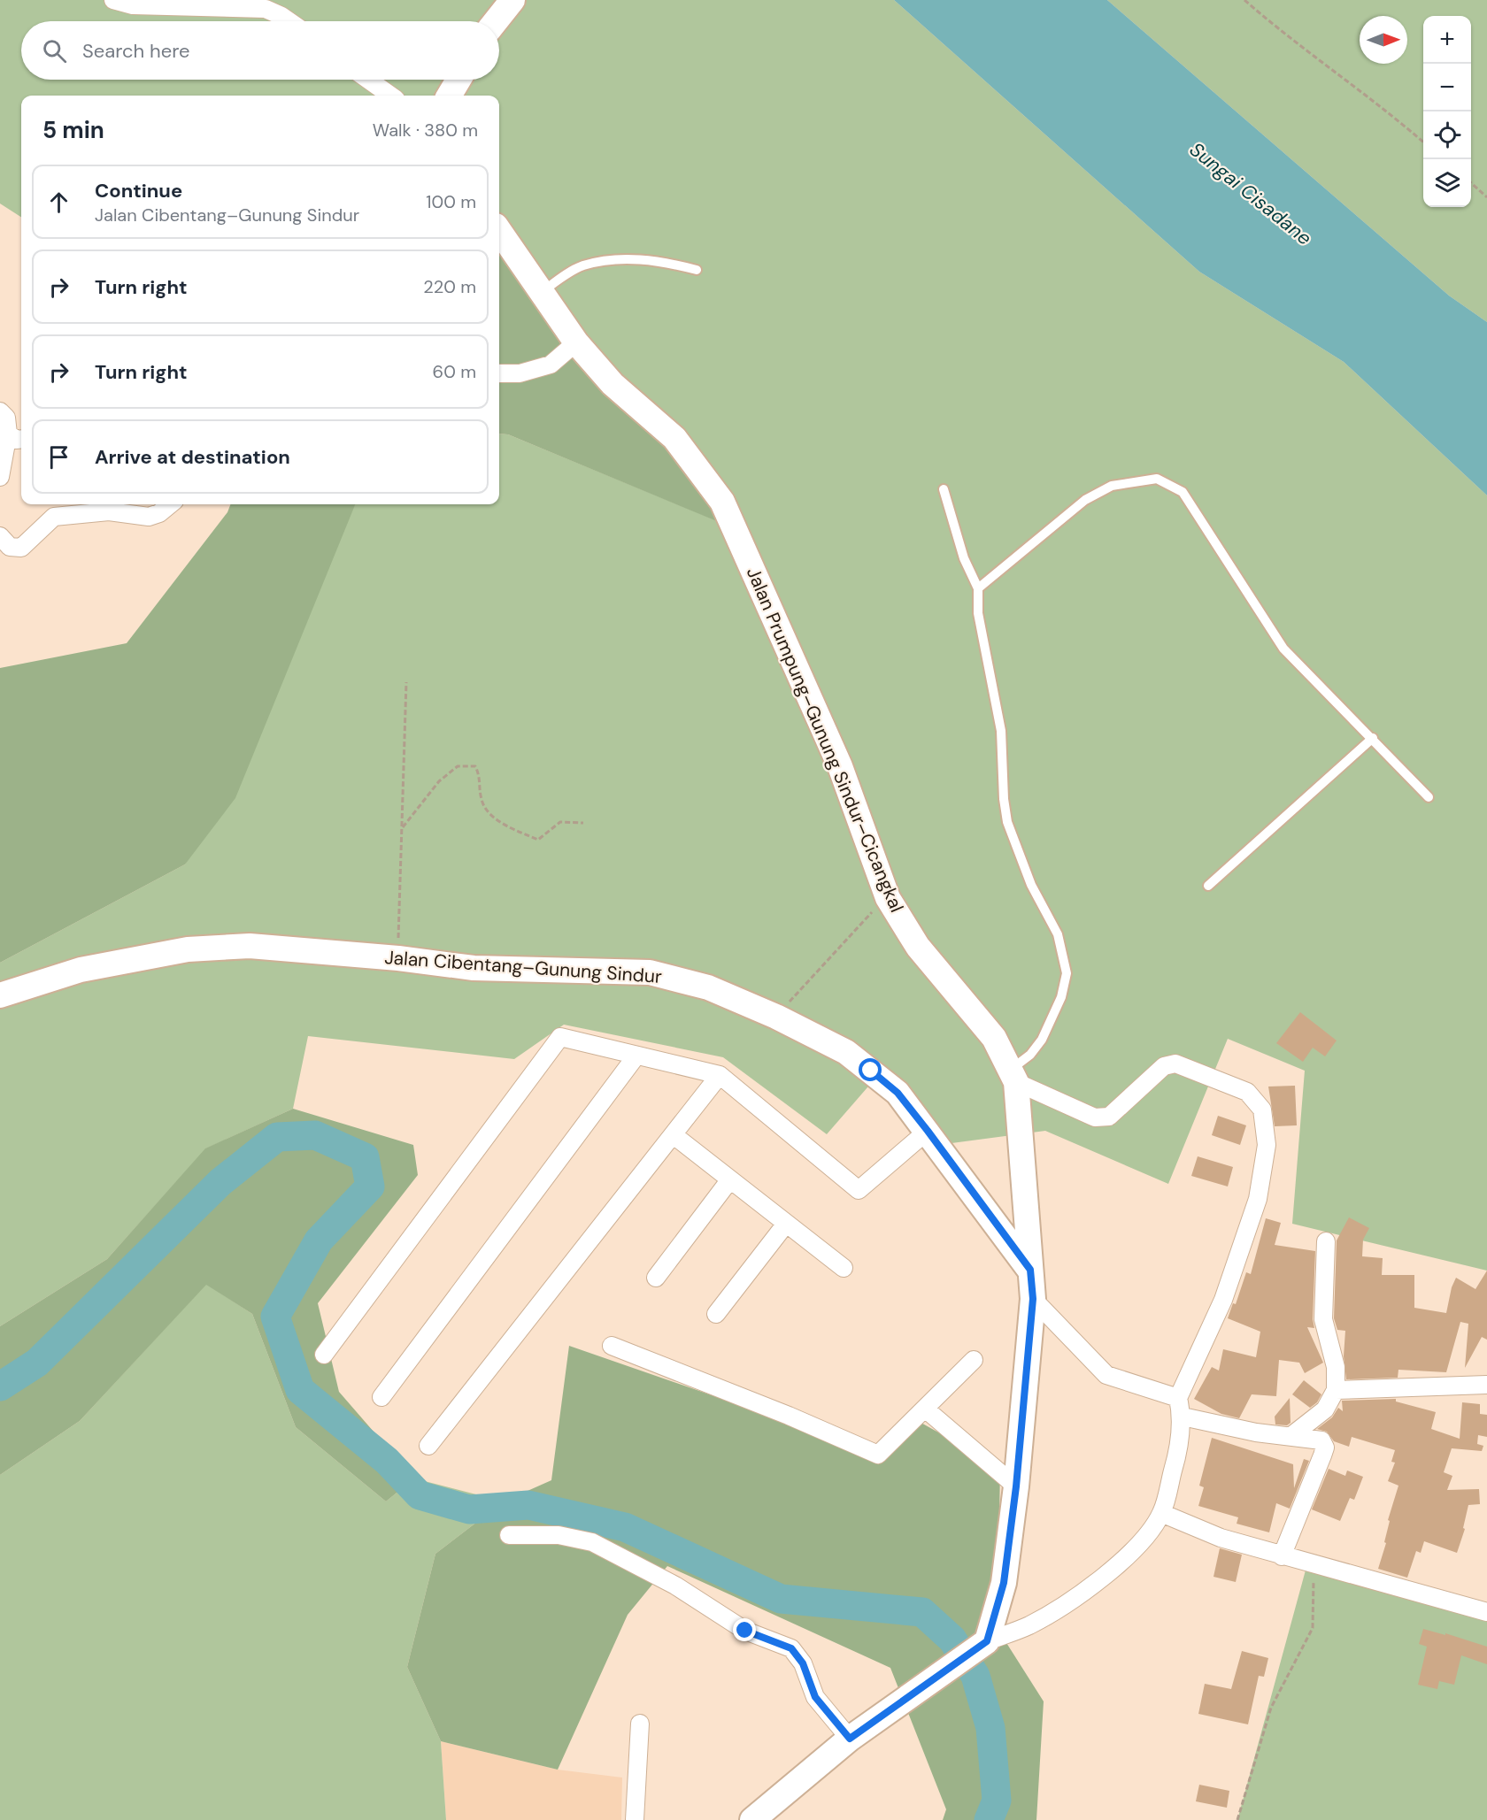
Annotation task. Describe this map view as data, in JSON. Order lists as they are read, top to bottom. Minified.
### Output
{"streets":{"main road":["Jalan Prumpung–Gunung Sindur–Cicangkal","Jalan Cibentang–Gunung Sindur"]},"crossings":[["Jalan Prumpung–Gunung Sindur–Cicangkal","Jalan Cibentang–Gunung Sindur"]],"water":["Sungai Cisadane"],"north":"right","page":{"map_buttons":["+","−"],"search":"Search here","heading":["5 min","Walk · 380 m"],"list":[["Continue","Jalan Cibentang–Gunung Sindur","100 m"],["Turn right","220 m"],["Turn right","60 m"],"Arrive at destination"]}}
